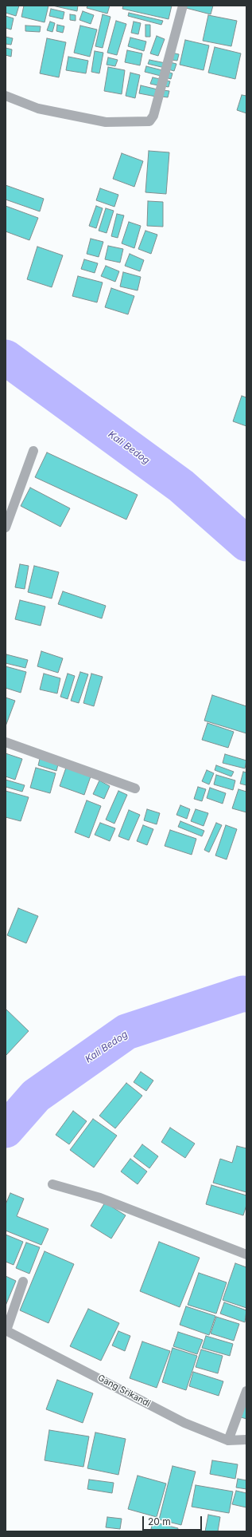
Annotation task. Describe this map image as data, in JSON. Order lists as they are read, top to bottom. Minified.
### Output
{"streets":{"street":["Gang Srikandi"]},"water":["Kali Bedog"],"scale_bar":"20 m"}
